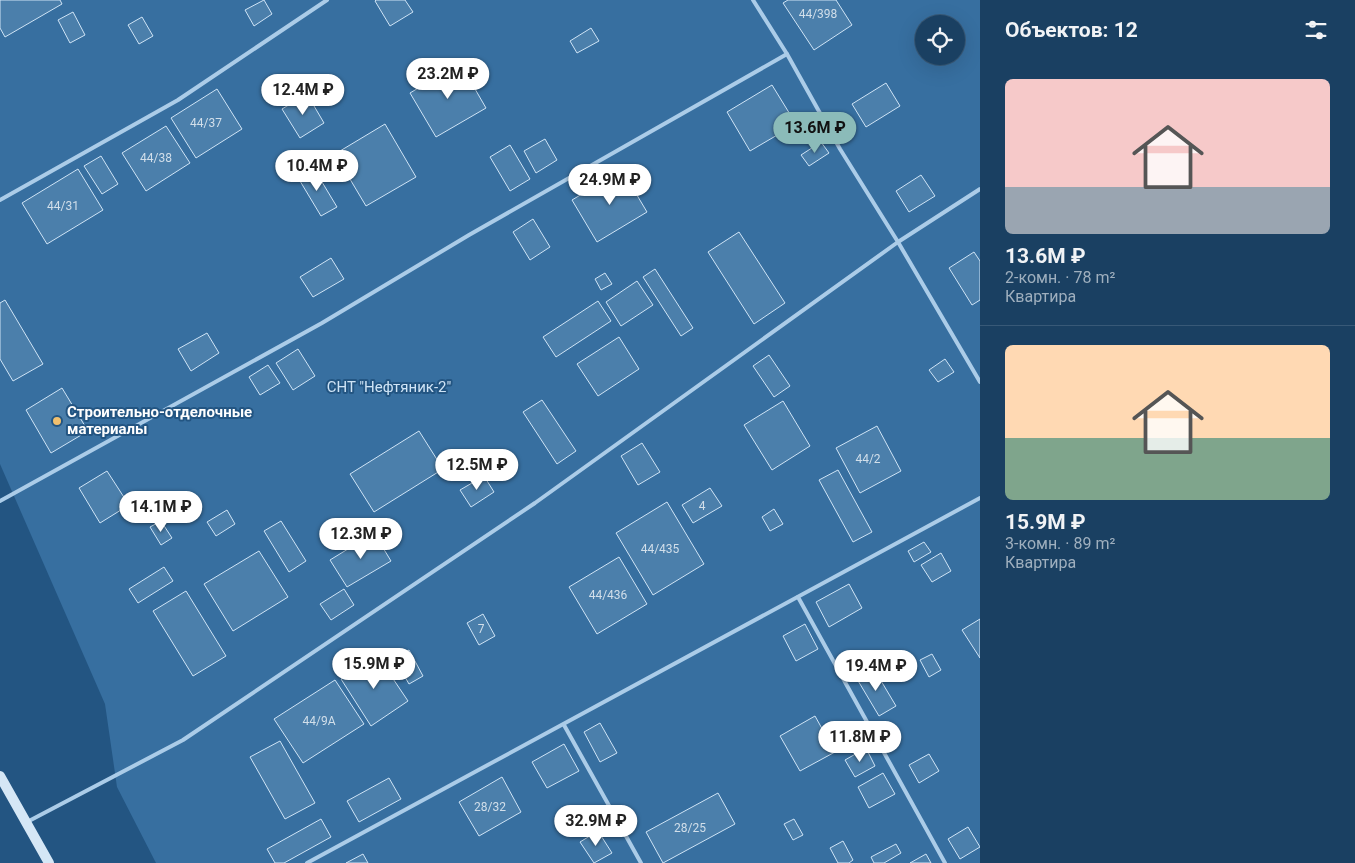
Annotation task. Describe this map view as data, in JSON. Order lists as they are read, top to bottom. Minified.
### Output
{"parks":["СНТ \"Нефтяник-2\""],"places":["Строительно-отделочные материалы"],"house_numbers":["44/398","44/37","44/38","44/31","44/2","4","44/435","44/436","7","44/9А","28/32","28/25"],"page":{"heading":"Объектов: 12","price":["23.2M ₽","12.4M ₽","13.6M ₽","10.4M ₽","24.9M ₽","12.5M ₽","14.1M ₽","12.3M ₽","15.9M ₽","19.4M ₽","11.8M ₽","32.9M ₽"],"list":[{"name":"13.6M ₽","note":"2-комн. · 78 m² · Квартира"},{"name":"15.9M ₽","note":"3-комн. · 89 m² · Квартира"}]}}
